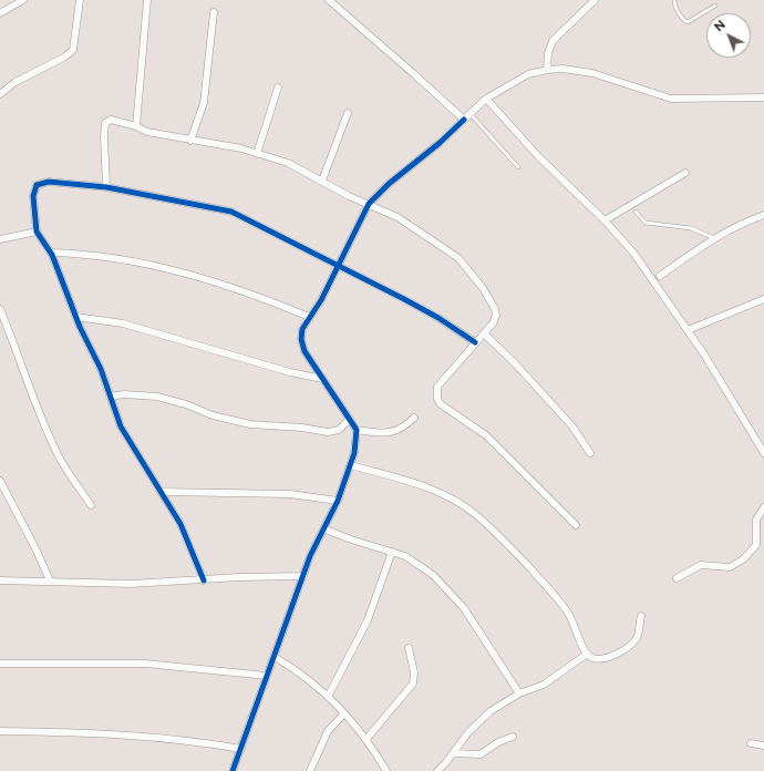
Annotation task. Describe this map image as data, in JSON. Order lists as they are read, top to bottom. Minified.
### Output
{"north":"top left"}
